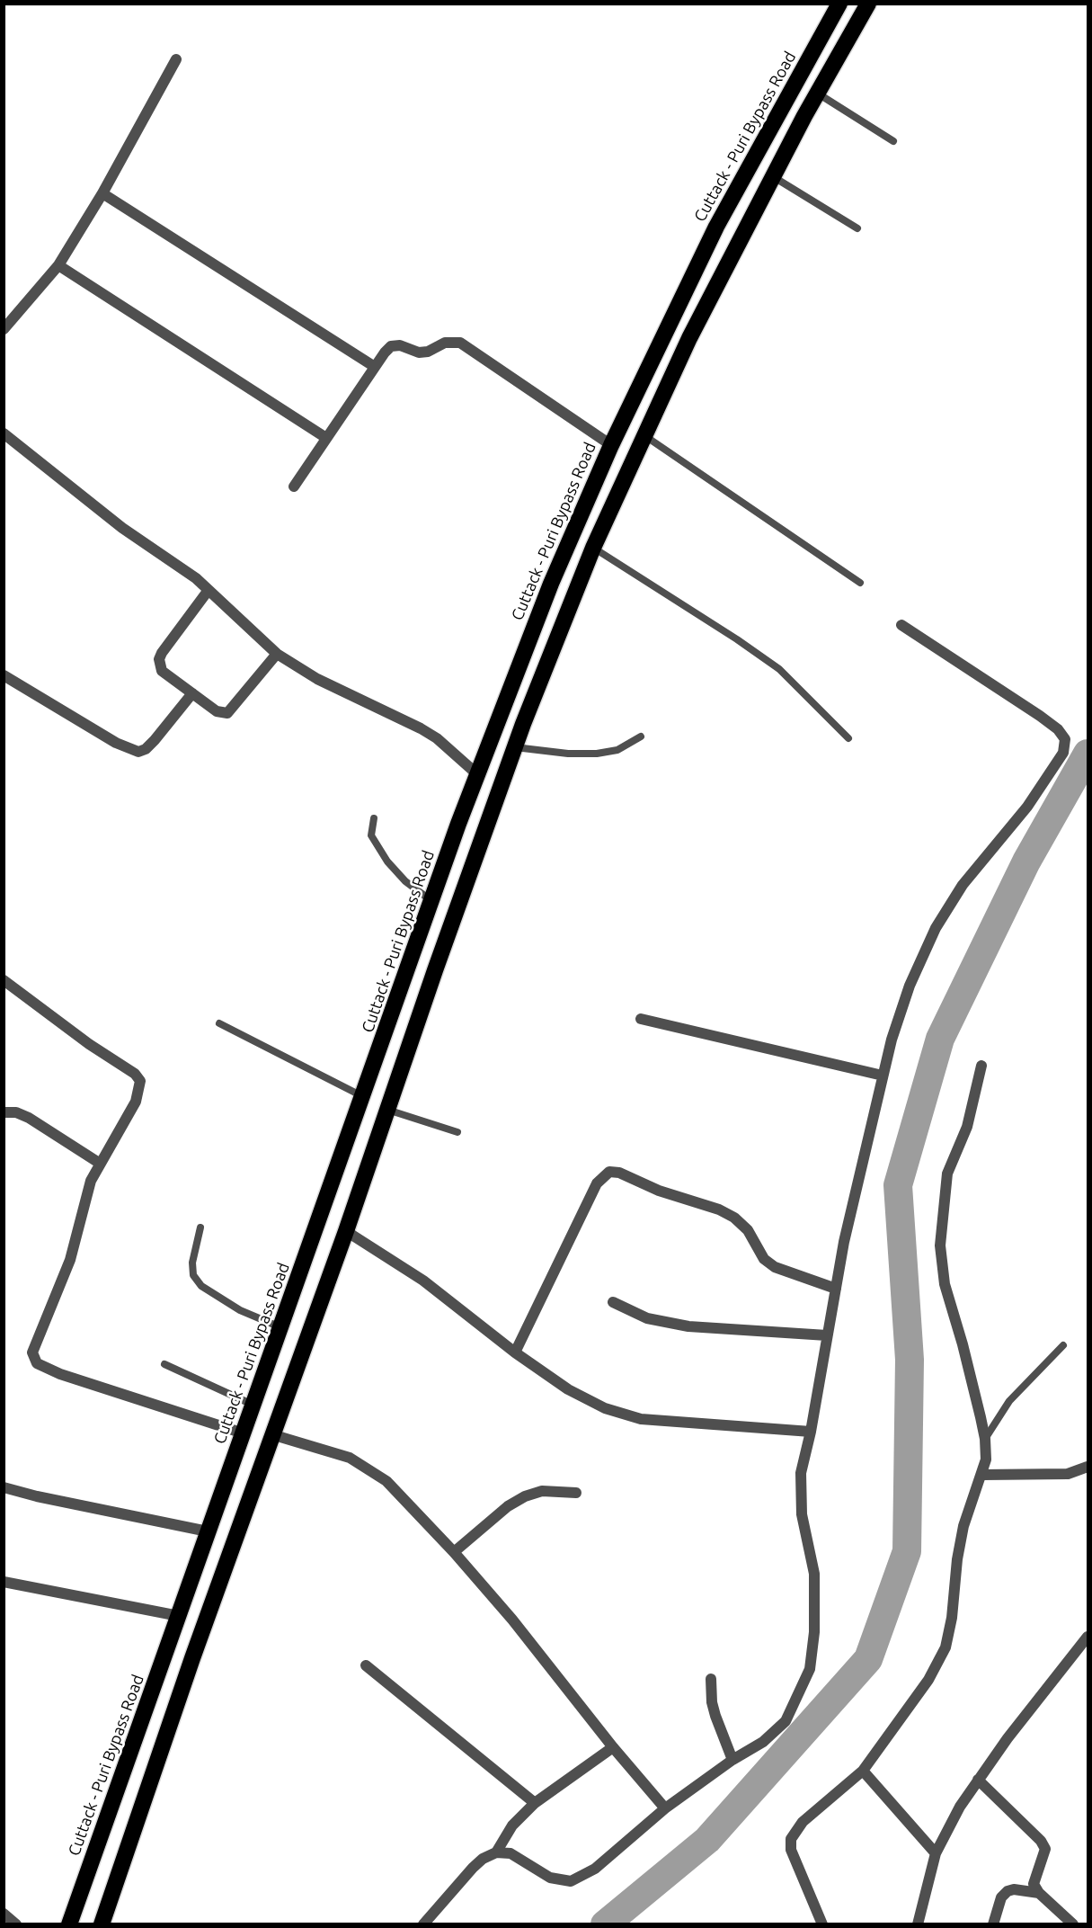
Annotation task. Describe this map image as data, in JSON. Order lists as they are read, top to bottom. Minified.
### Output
{"streets":{"highway":["Cuttack - Puri Bypass Road"]}}
